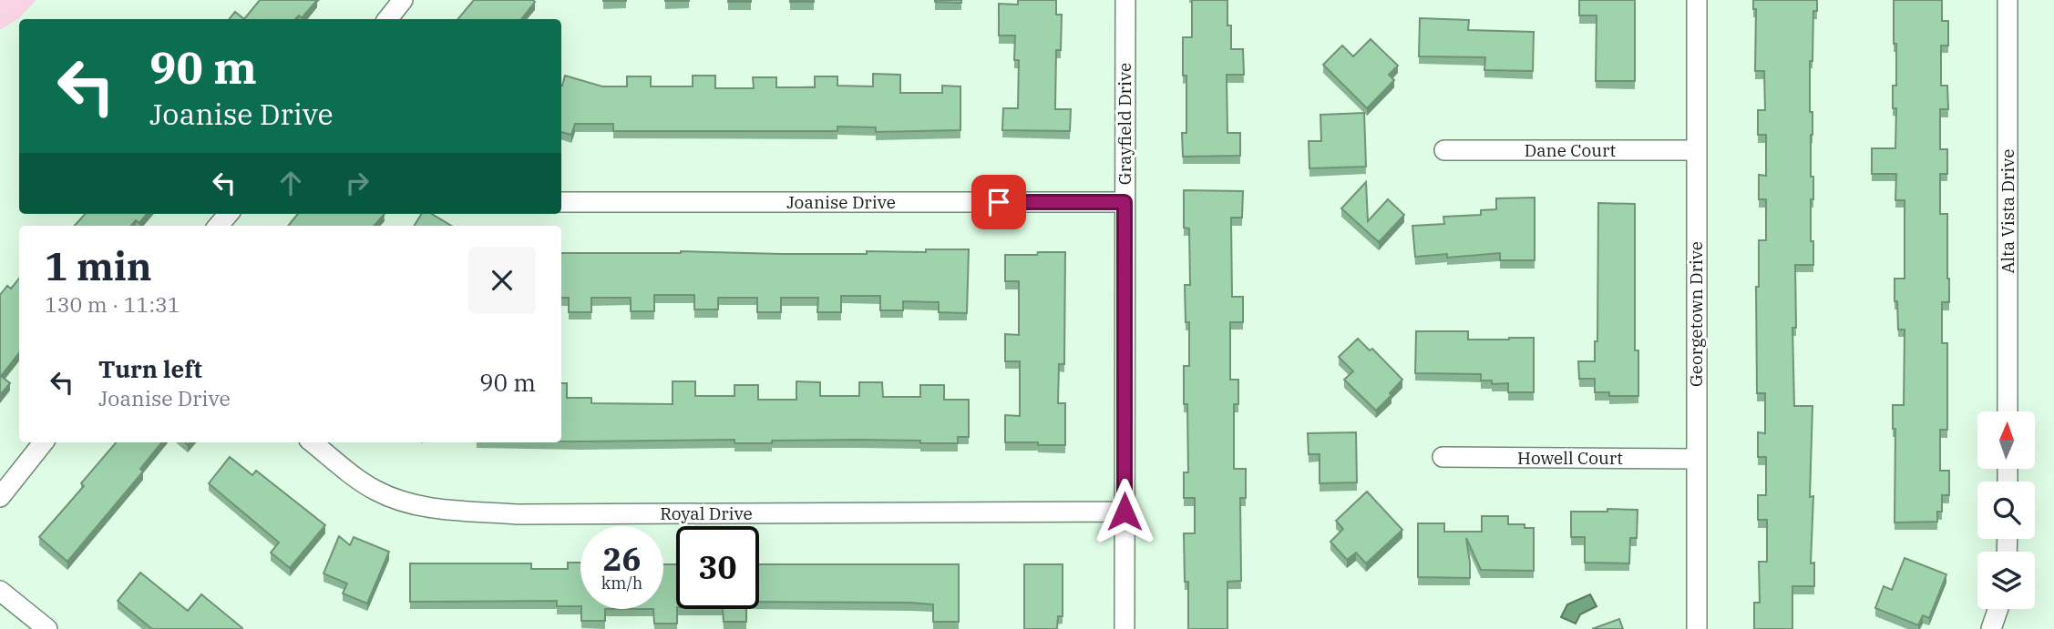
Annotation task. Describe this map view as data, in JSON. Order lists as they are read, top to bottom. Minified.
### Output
{"streets":{"street":["Grayfield Drive","Dane Court","Joanise Drive","Alta Vista Drive","Georgetown Drive","Howell Court","Royal Drive"]},"crossings":[["Grayfield Drive","Joanise Drive"],["Grayfield Drive","Royal Drive"],["Dane Court","Georgetown Drive"],["Georgetown Drive","Howell Court"]],"north":"top","page":{"turn":["90 m","Joanise Drive"],"heading":["1 min","130 m · 11:31"],"list":[{"name":"Turn left","note":"Joanise Drive","value":"90 m"}],"speed":"26 km/h","limit":"30"}}
